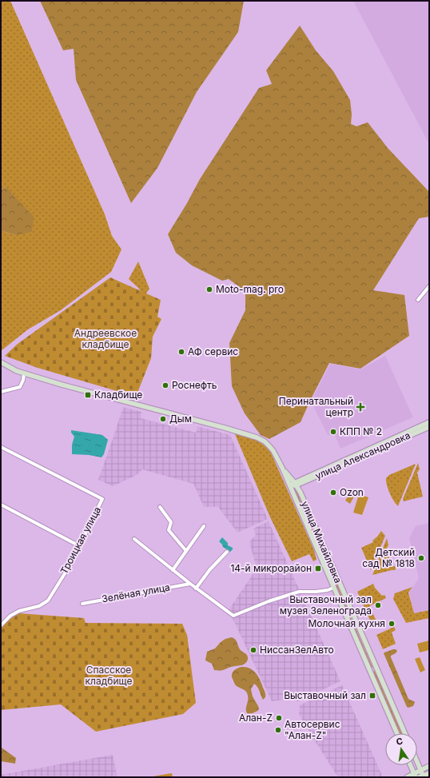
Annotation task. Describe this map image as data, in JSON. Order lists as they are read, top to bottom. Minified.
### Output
{"streets":{"main road":["улица Александровка","улица Михайловка"],"street":["Троицкая улица","Зелёная улица"]},"crossings":[["улица Александровка","улица Михайловка"]],"parks":["Андреевское кладбище","Спасское кладбище"],"places":{"other":["Moto-mag. pro","АФ сервис","Роснефть","Дым","КПП № 2","Ozon","Детский сад № 1818","Выставочный зал музея Зеленограда","Молочная кухня","НиссанЗелАвто","Алан-Z","Автосервис \"Алан-Z\""],"transit":["Кладбище","14-й микрорайон","Выставочный зал"],"health":["Перинатальный центр"]},"north":"top"}
